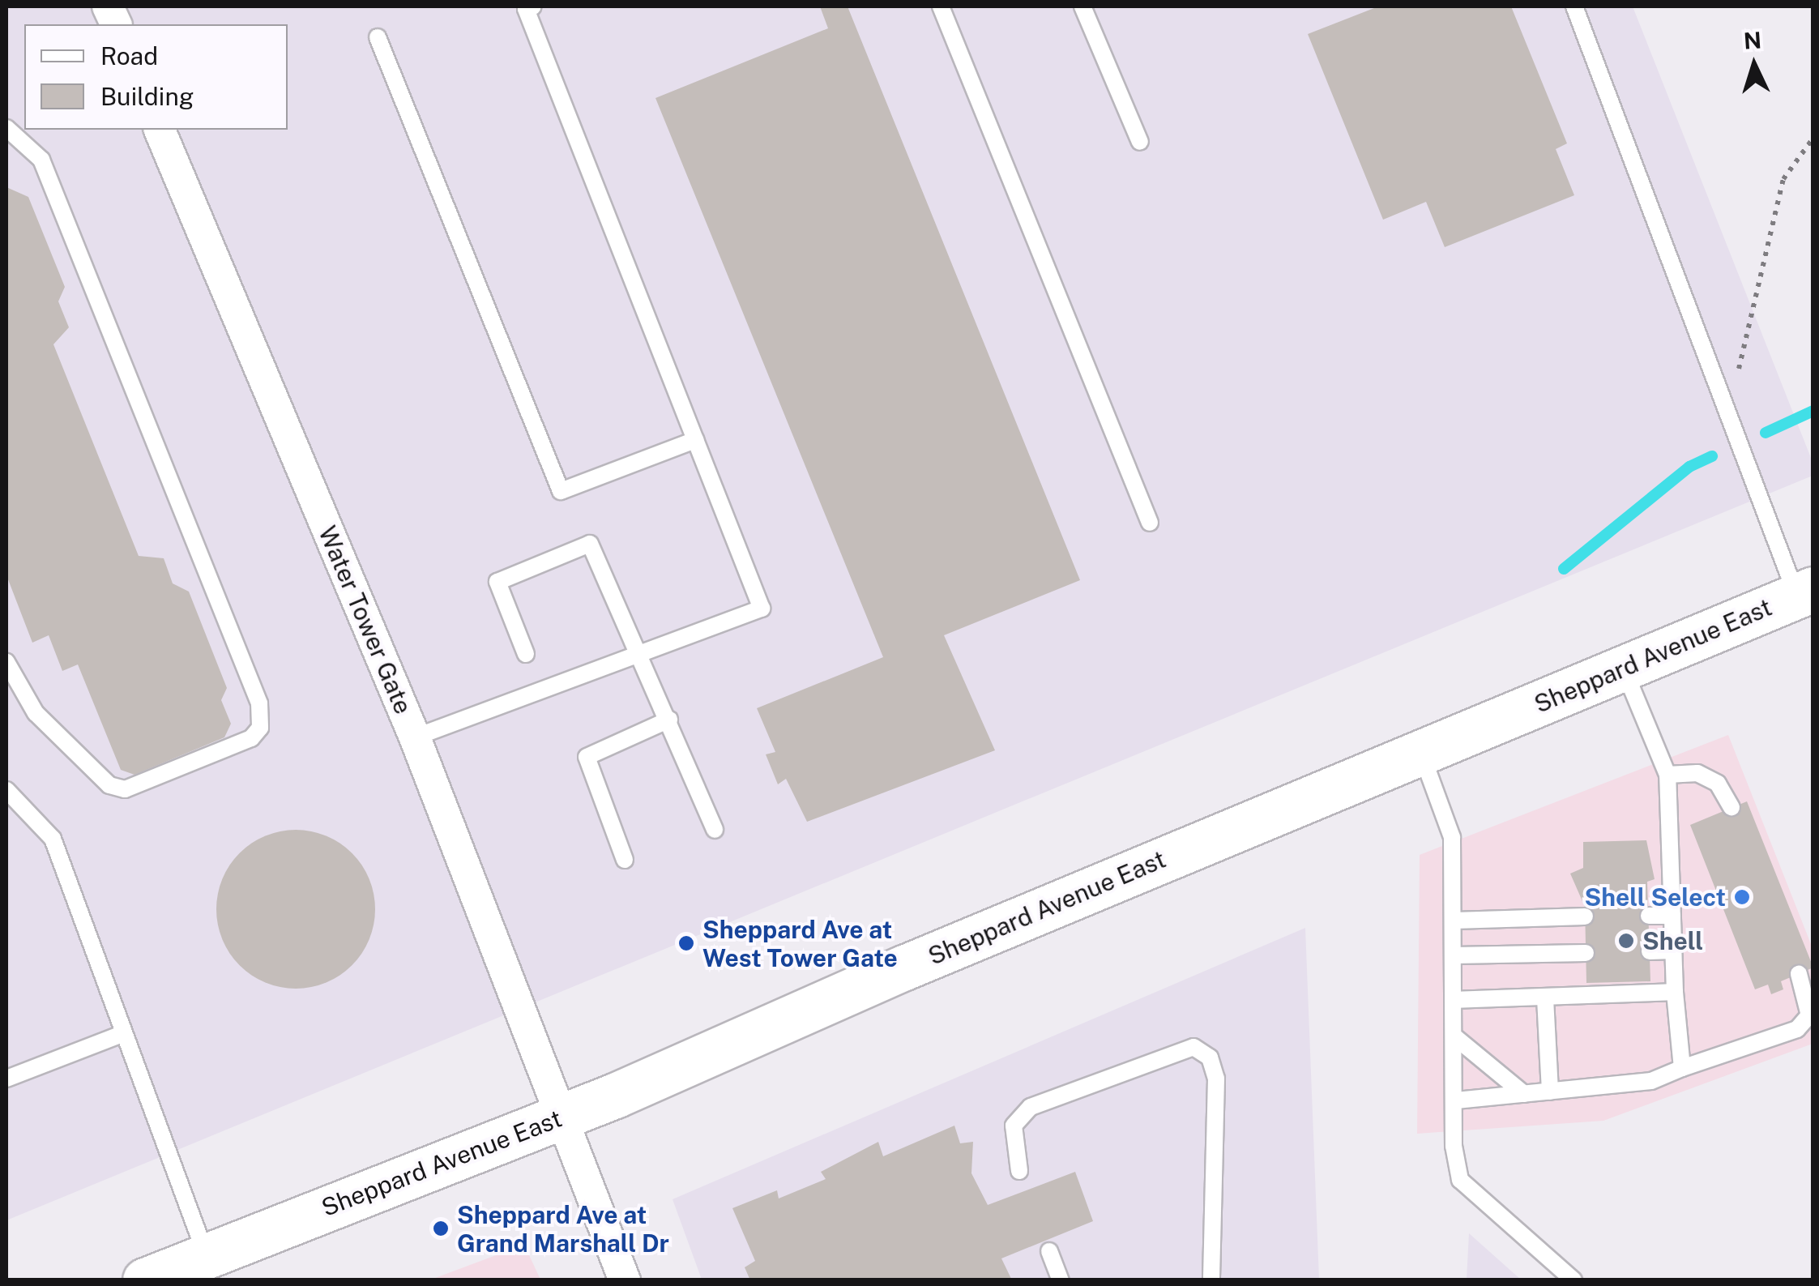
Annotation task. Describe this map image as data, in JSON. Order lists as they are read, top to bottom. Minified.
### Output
{"streets":{"main road":["Sheppard Avenue East"],"street":["Water Tower Gate"]},"crossings":[["Water Tower Gate","Sheppard Avenue East"]],"places":["Shell Select","Shell","Sheppard Ave at West Tower Gate","Sheppard Ave at Grand Marshall Dr"],"legend":["Road","Building"],"north":"top"}
